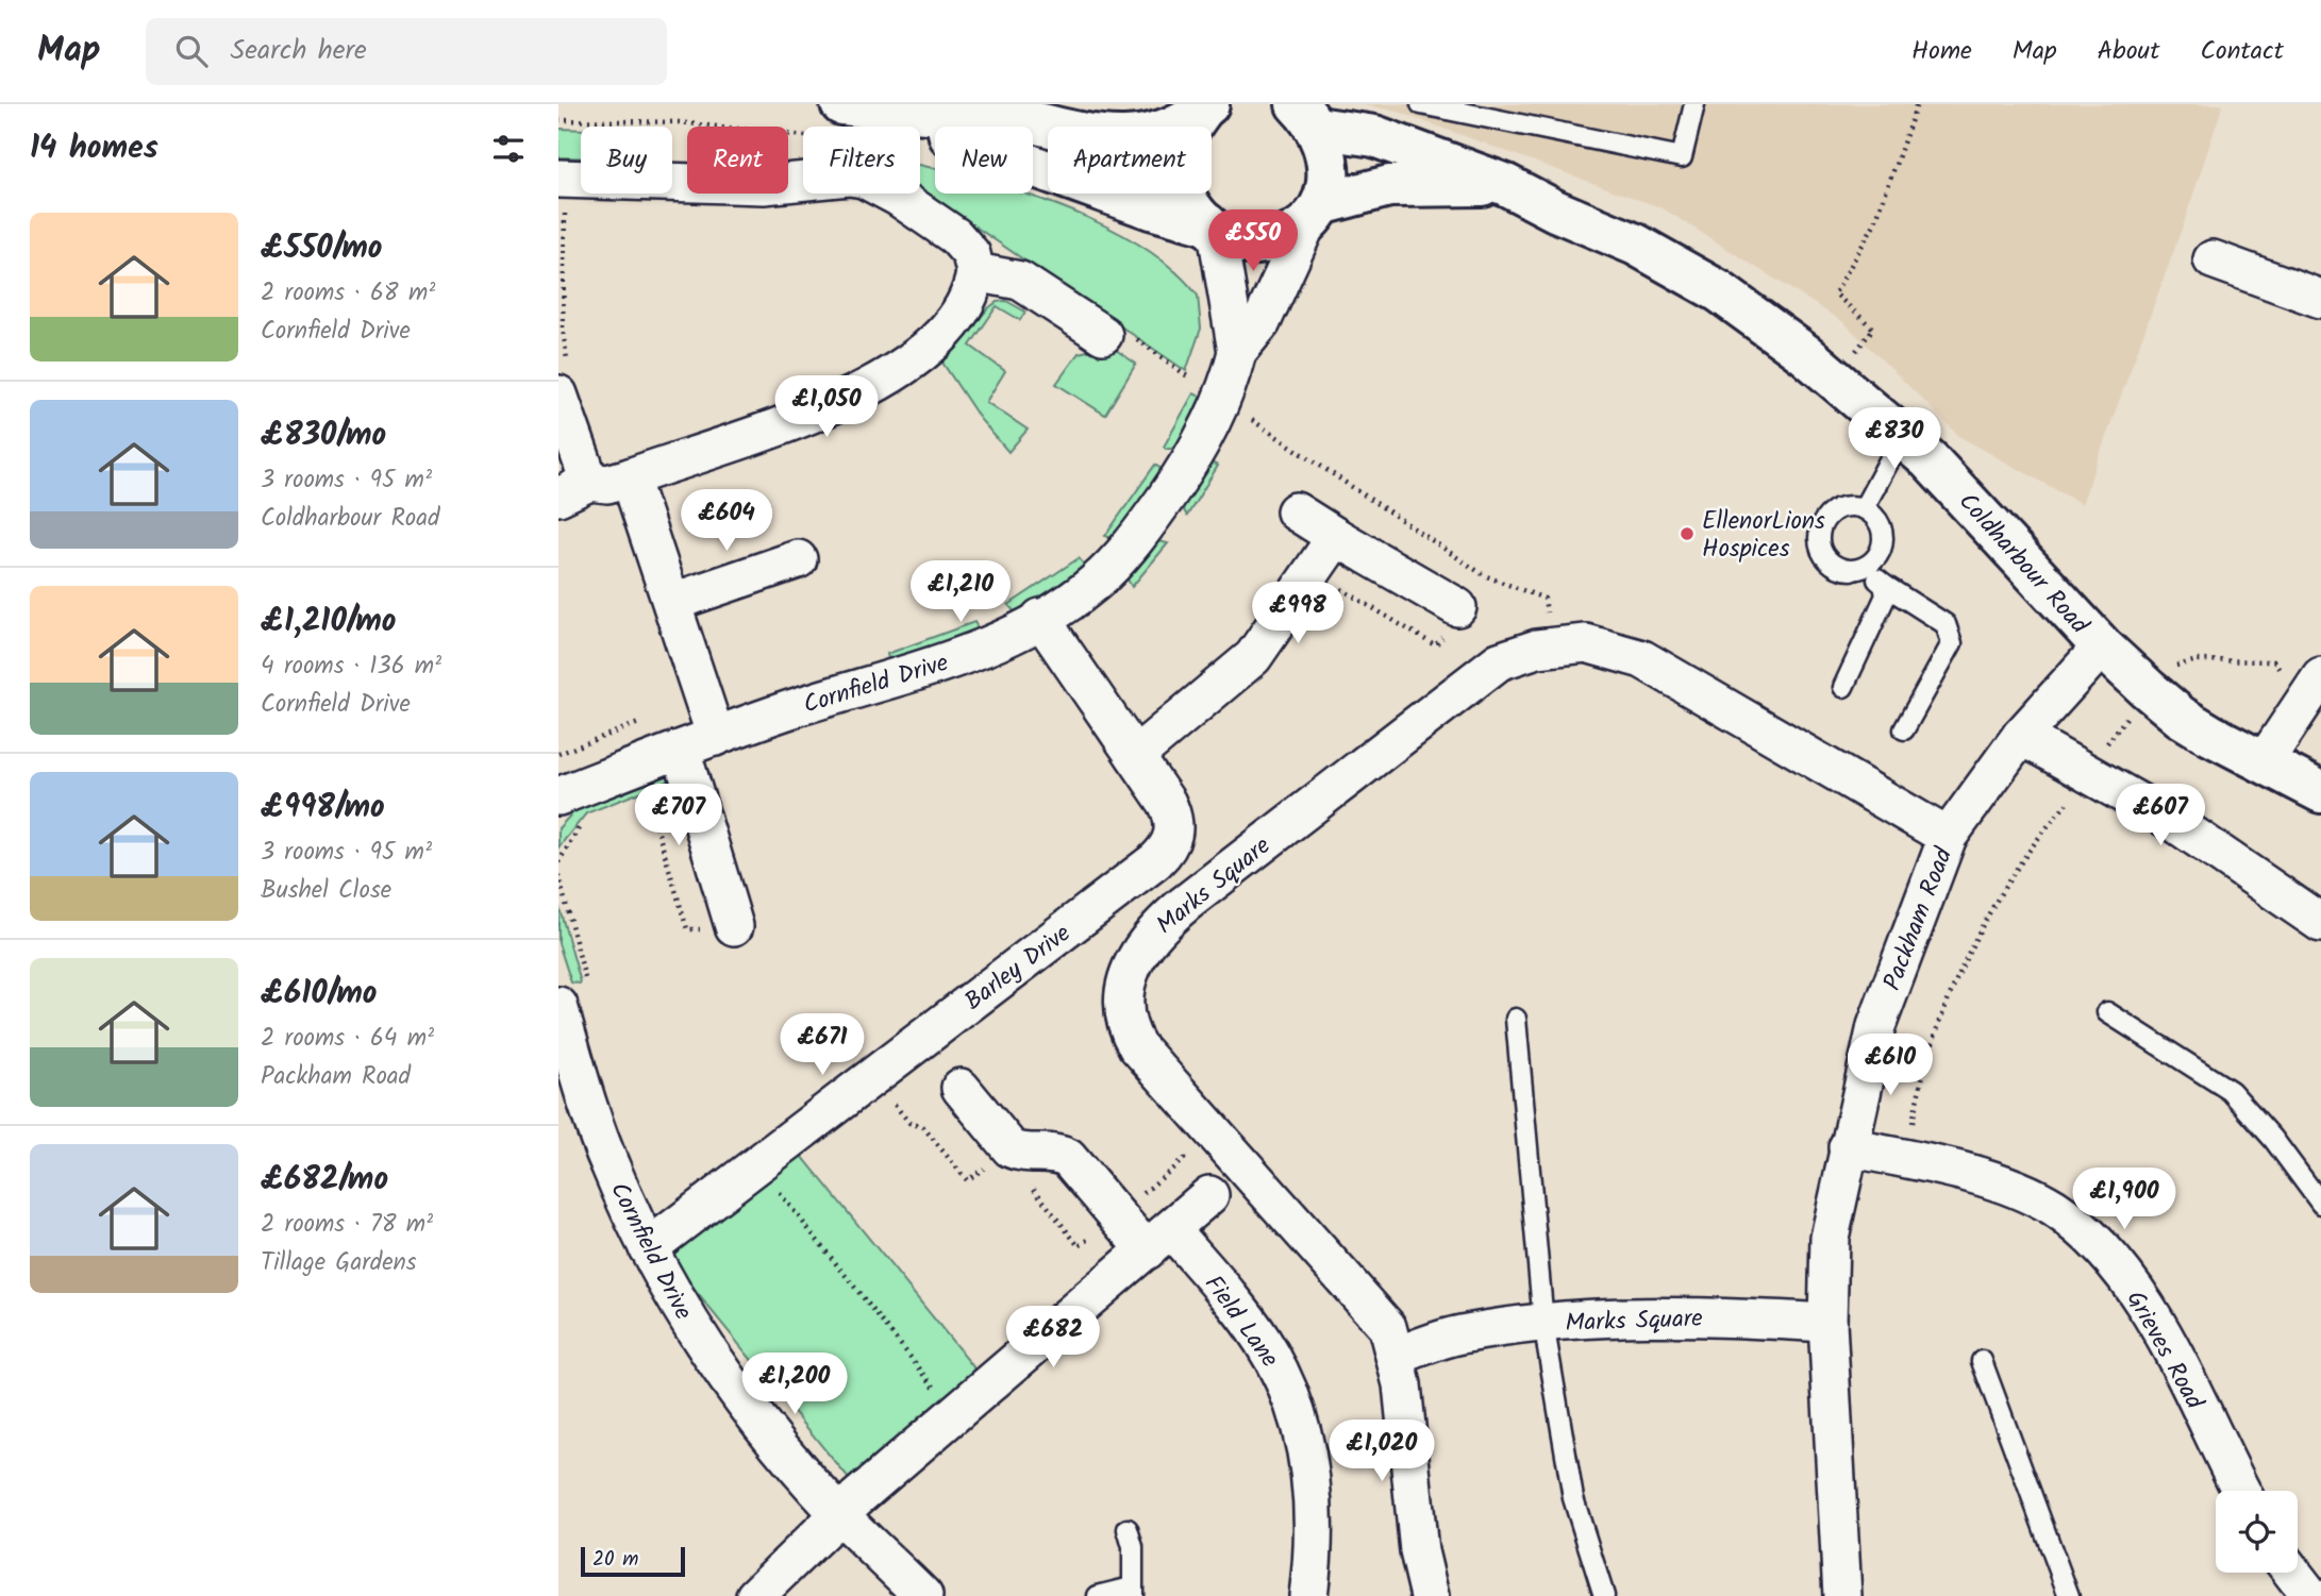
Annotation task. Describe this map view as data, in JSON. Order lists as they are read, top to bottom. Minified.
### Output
{"streets":{"street":["Coldharbour Road","Cornfield Drive","Marks Square","Packham Road","Barley Drive","Field Lane","Grieves Road"]},"crossings":[["Coldharbour Road","Cornfield Drive"],["Coldharbour Road","Packham Road"],["Cornfield Drive","Barley Drive"],["Marks Square","Packham Road"],["Packham Road","Grieves Road"]],"places":["EllenorLions Hospices"],"scale_bar":"20 m","page":{"header":"Map","search":"Search here","nav":["Home","Map","About","Contact"],"heading":"14 homes","chip":["Buy","Rent","Filters","New","Apartment"],"list":[{"name":"£550/mo","note":"2 rooms · 68 m² · Cornfield Drive"},{"name":"£830/mo","note":"3 rooms · 95 m² · Coldharbour Road"},{"name":"£1,210/mo","note":"4 rooms · 136 m² · Cornfield Drive"},{"name":"£998/mo","note":"3 rooms · 95 m² · Bushel Close"},{"name":"£610/mo","note":"2 rooms · 64 m² · Packham Road"},{"name":"£682/mo","note":"2 rooms · 78 m² · Tillage Gardens"}],"price":["£550","£1,050","£830","£604","£1,210","£998","£707","£607","£671","£610","£1,900","£682","£1,200","£1,020"],"scale":"20 m"}}
